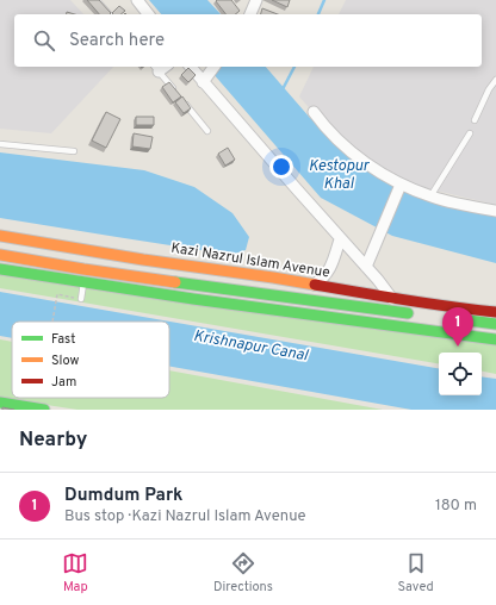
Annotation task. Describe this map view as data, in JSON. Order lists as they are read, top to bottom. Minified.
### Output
{"streets":{"main road":["Kazi Nazrul Islam Avenue"]},"water":["Kestopur Khal","Krishnapur Canal"],"legend":["Fast","Slow","Jam"],"page":{"search":"Search here","pins":"1","heading":"Nearby","list":[{"mark":"1","name":"Dumdum Park","note":"Bus stop · Kazi Nazrul Islam Avenue","value":"180 m"}],"nav":["Map","Directions","Saved"]}}
